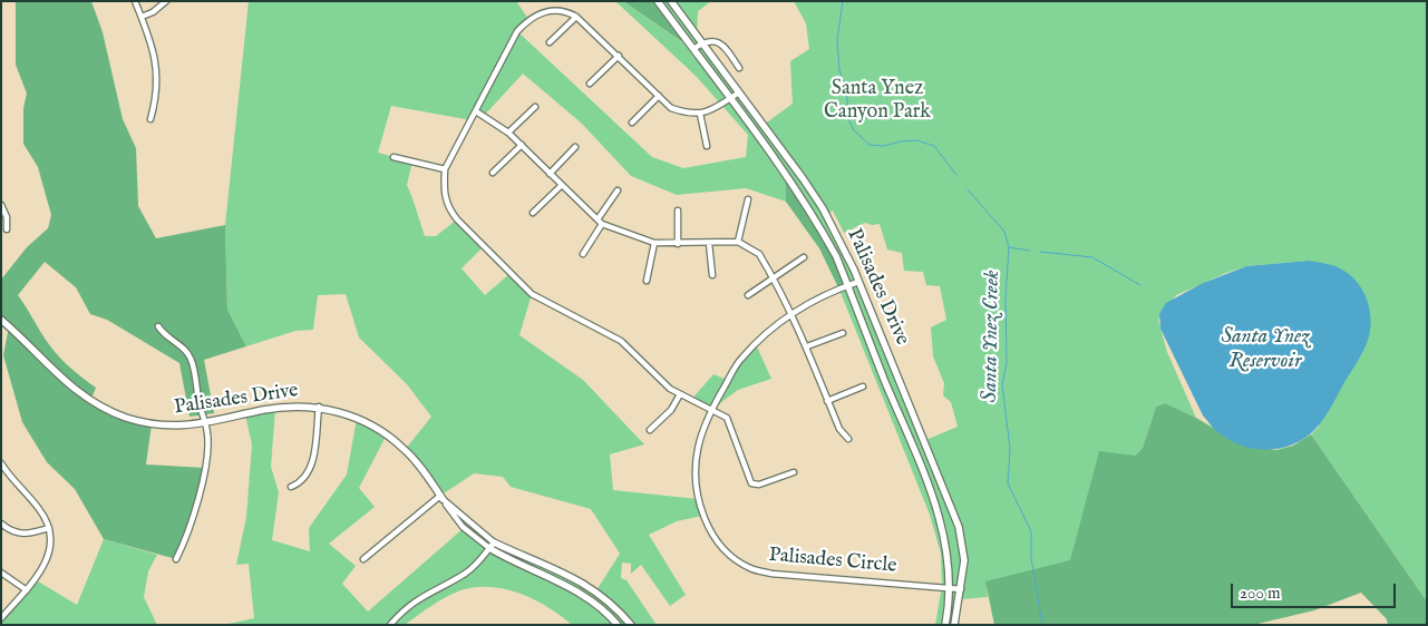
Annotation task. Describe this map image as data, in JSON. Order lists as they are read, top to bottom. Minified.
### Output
{"streets":{"street":["Palisades Drive","Palisades Circle"]},"crossings":[["Palisades Drive","Palisades Circle"]],"water":["Santa Ynez Creek","Santa Ynez Reservoir"],"parks":["Santa Ynez Canyon Park"],"scale_bar":"200 m"}
